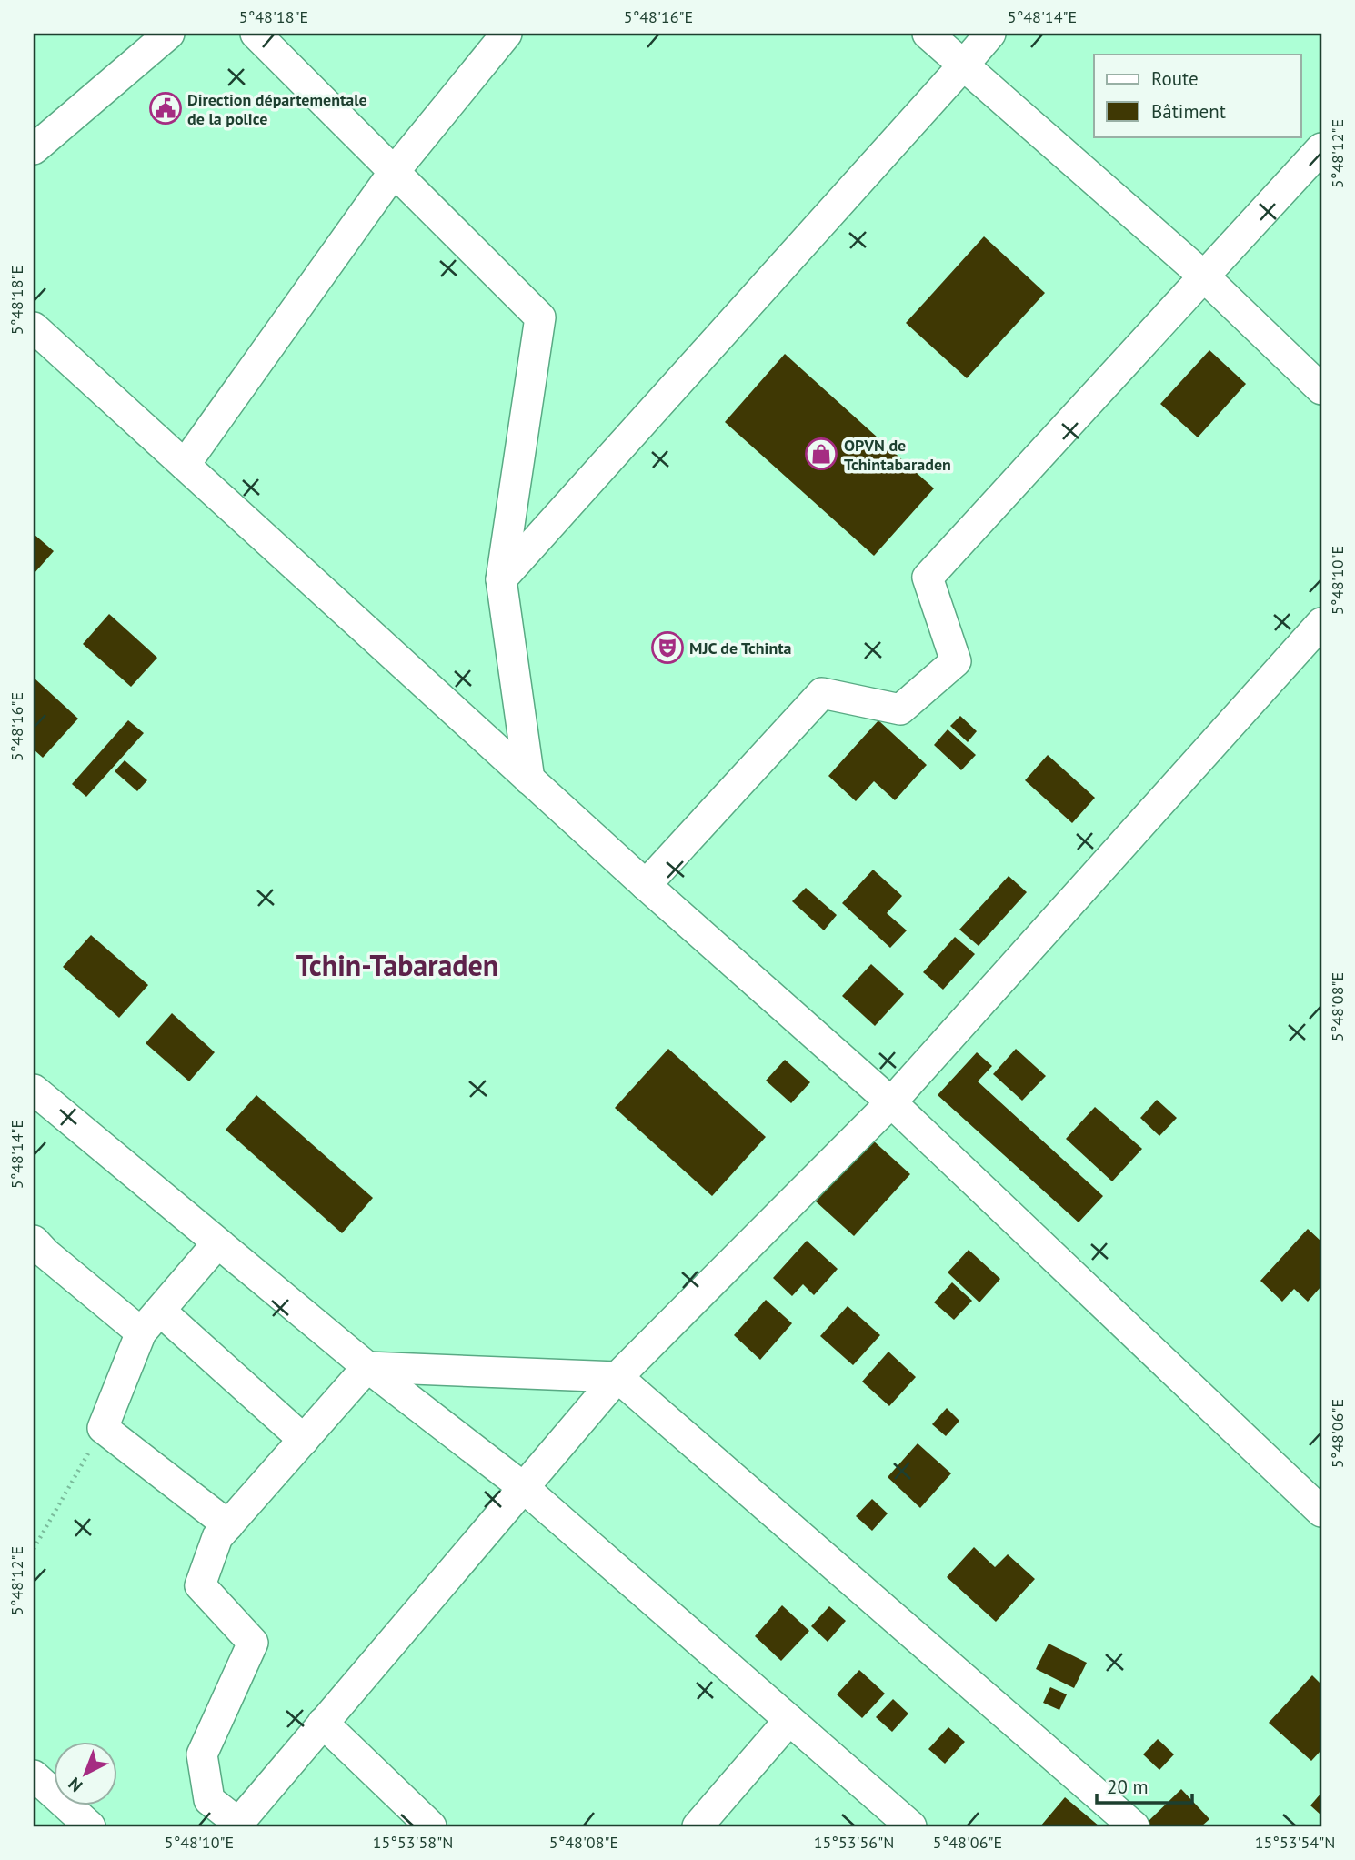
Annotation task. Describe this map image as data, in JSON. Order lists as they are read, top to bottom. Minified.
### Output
{"districts":["Tchin-Tabaraden"],"places":{"public building":["Direction départementale de la police"],"shop":["OPVN de Tchintabaraden"],"theatre":["MJC de Tchinta"]},"legend":["Route","Bâtiment"],"scale_bar":"20 m","north":"bottom left","coordinates":["5°48'18\"E","5°48'16\"E","5°48'14\"E","5°48'12\"E","5°48'10\"E","5°48'08\"E","5°48'06\"E","15°53'58\"N","15°53'56\"N","15°53'54\"N"]}
